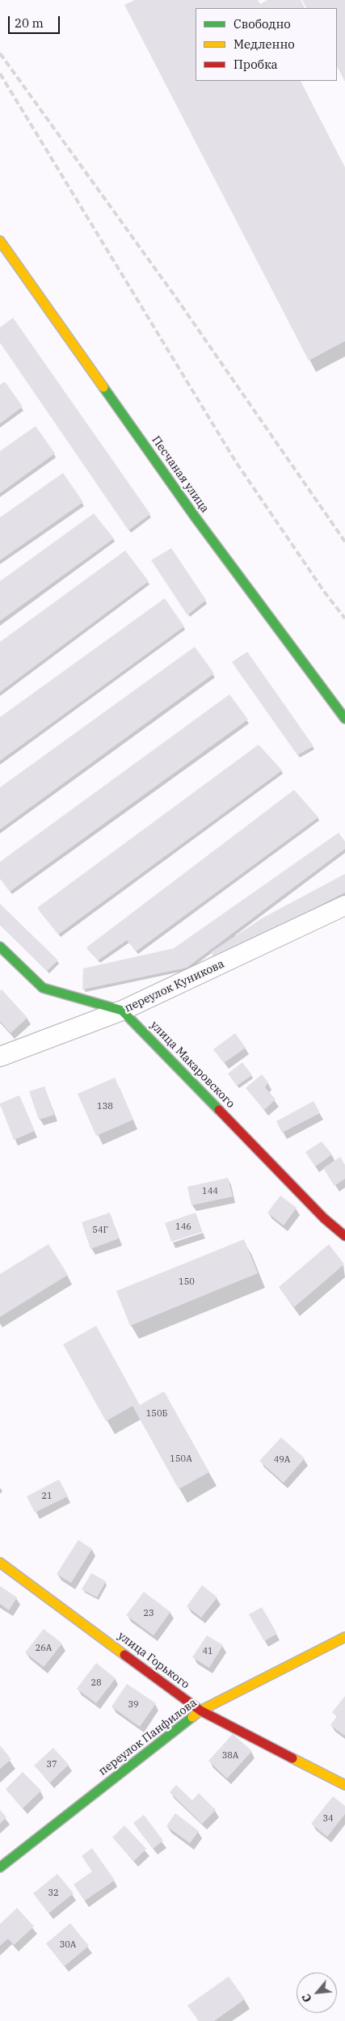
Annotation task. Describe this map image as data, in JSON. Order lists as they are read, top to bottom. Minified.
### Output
{"streets":{"street":["Песчаная улица","переулок Куникова","улица Макаровского","улица Горького","переулок Панфилова"]},"crossings":[["переулок Куникова","улица Макаровского"],["улица Горького","переулок Панфилова"]],"house_numbers":["138","144","146","54Г","150","150Б","150А","49А","21","23","26А","41","28","39","38А","37","34","32","30А"],"legend":["Свободно","Медленно","Пробка"],"scale_bar":"20 m","north":"bottom left"}
